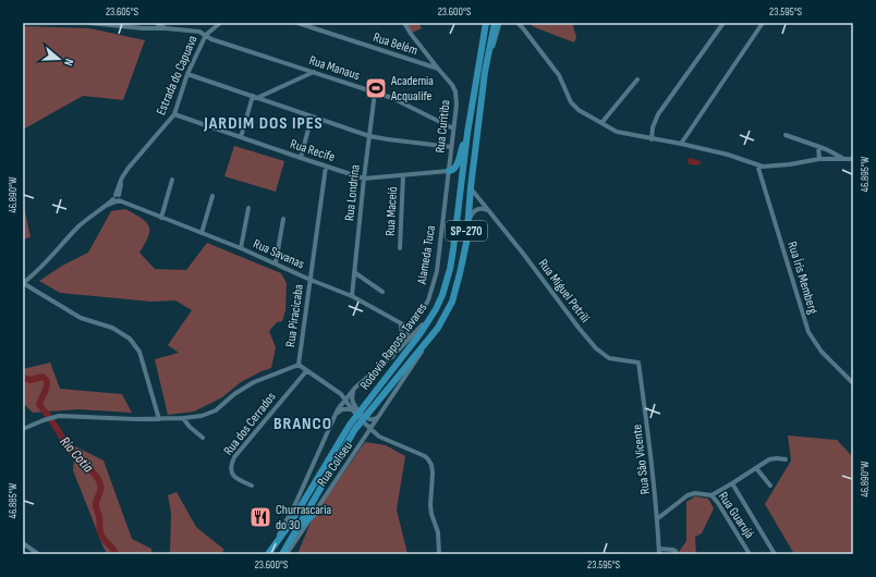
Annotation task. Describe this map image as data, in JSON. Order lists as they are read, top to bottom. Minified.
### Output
{"streets":{"highway":["SP-270","Rodovia Raposo Tavares"],"street":["Rua Belém","Rua Manaus","Estrada do Capuava","Rua Curitiba","Rua Recife","Rua Londrina","Rua Maceió","Rua Savanas","Alameda Tuca","Rua Íris Memberg","Rua Miguel Petrili","Rua Piracicaba","Rua dos Cerrados","Rua São Vicente","Rua Coliseu","Rua Guarujá"]},"crossings":[["Rua Belém","Rua Curitiba"],["Rua Manaus","Estrada do Capuava"],["Rua Manaus","Rua Curitiba"],["Rua Manaus","Rua Londrina"],["Estrada do Capuava","Rua Recife"],["Estrada do Capuava","Rua Savanas"],["Rua Curitiba","Rua Recife"],["Rua Curitiba","Alameda Tuca"],["Rua Recife","Rua Londrina"],["Rua Recife","Rua Maceió"],["Rua Recife","Alameda Tuca"],["Rua Recife","Rua Piracicaba"],["Rua Londrina","Rua Savanas"],["Rua Savanas","Alameda Tuca"],["Rua Savanas","Rua Piracicaba"],["Alameda Tuca","Rodovia Raposo Tavares"],["Rua Miguel Petrili","Rodovia Raposo Tavares"],["Rua Miguel Petrili","Rua São Vicente"],["Rodovia Raposo Tavares","Rua Coliseu"],["Rua São Vicente","Rua Guarujá"]],"districts":["JARDIM DOS IPES","BRANCO"],"water":["Rio Cotia"],"places":{"sports":["Academia Acqualife"],"restaurant":["Churrascaria do 30"]},"north":"right","coordinates":["23.605°S","23.600°S","23.595°S","46.895°W","46.890°W","46.885°W"]}
